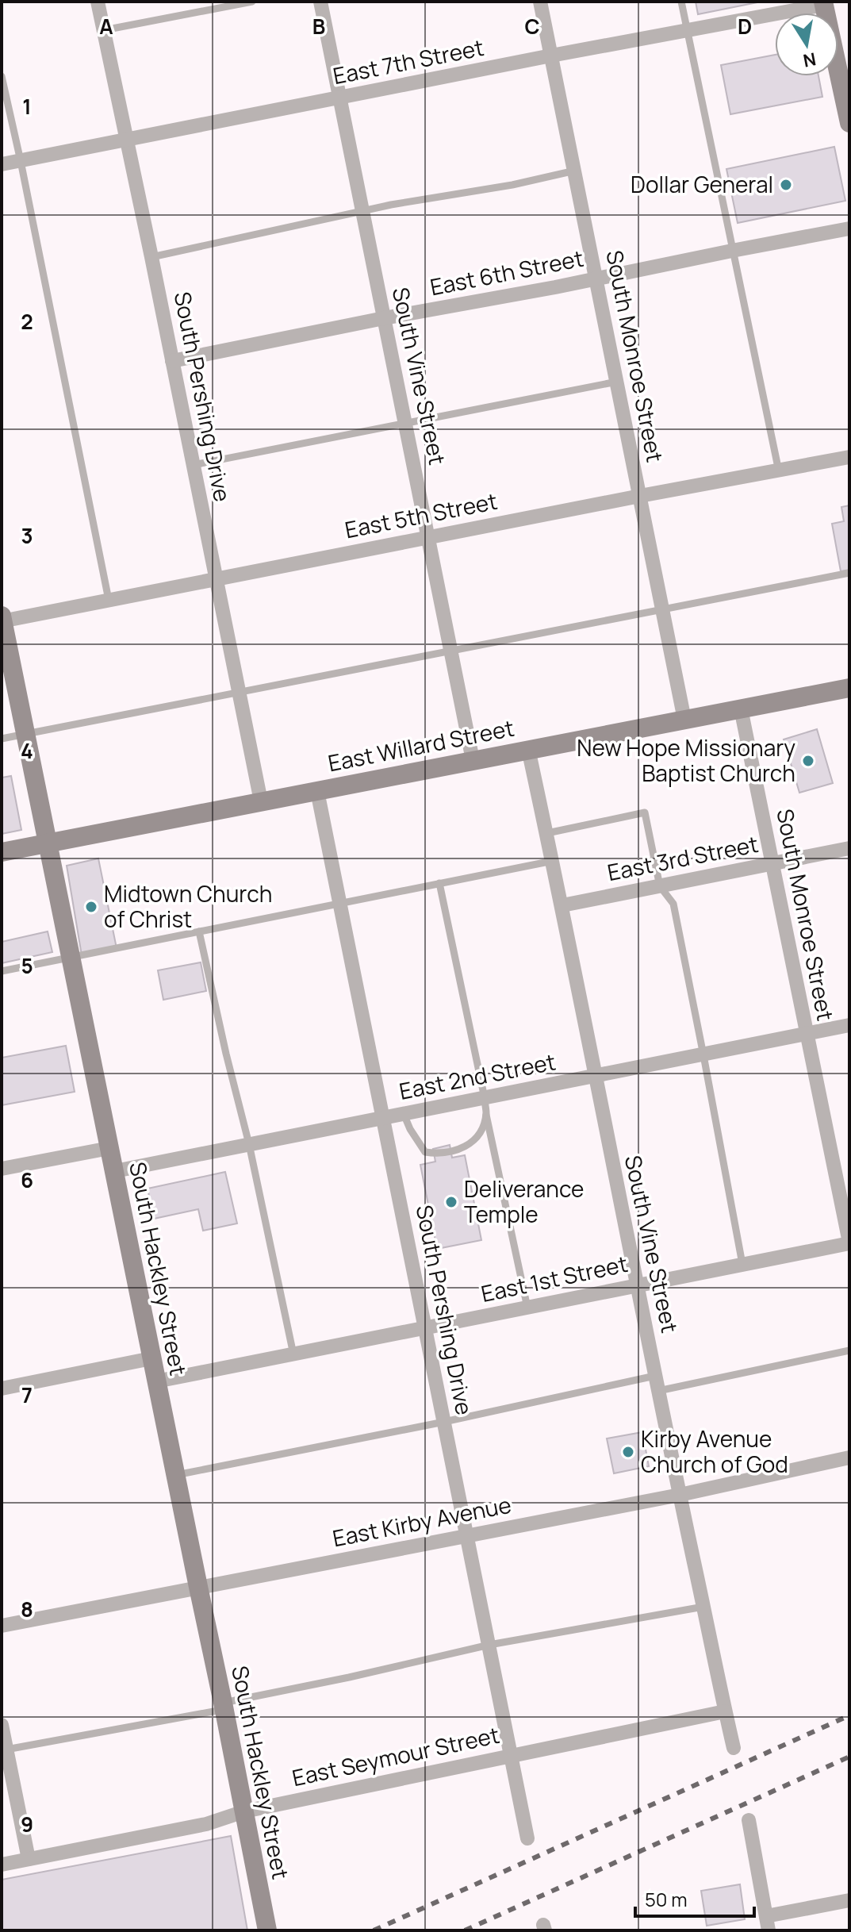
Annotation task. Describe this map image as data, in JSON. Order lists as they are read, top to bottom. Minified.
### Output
{"streets":{"street":["East 7th Street","East 6th Street","South Monroe Street","South Vine Street","South Pershing Drive","East 5th Street","East Willard Street","East 3rd Street","East 2nd Street","South Hackley Street","East 1st Street","East Kirby Avenue","East Seymour Street"]},"crossings":[["East 7th Street","South Monroe Street"],["East 7th Street","South Vine Street"],["East 7th Street","South Pershing Drive"],["East 6th Street","South Monroe Street"],["East 6th Street","South Vine Street"],["East 6th Street","South Pershing Drive"],["South Monroe Street","East 5th Street"],["South Monroe Street","East Willard Street"],["South Monroe Street","East 3rd Street"],["South Monroe Street","East 2nd Street"],["South Monroe Street","East 1st Street"],["South Vine Street","East 5th Street"],["South Vine Street","East Willard Street"],["South Vine Street","East 3rd Street"],["South Vine Street","East 2nd Street"],["South Vine Street","East 1st Street"],["South Vine Street","East Kirby Avenue"],["South Vine Street","East Seymour Street"],["South Pershing Drive","East 5th Street"],["South Pershing Drive","East Willard Street"],["South Pershing Drive","East 2nd Street"],["South Pershing Drive","East 1st Street"],["South Pershing Drive","East Kirby Avenue"],["South Pershing Drive","East Seymour Street"],["East 5th Street","South Hackley Street"],["East Willard Street","South Hackley Street"],["East 2nd Street","South Hackley Street"],["South Hackley Street","East 1st Street"],["South Hackley Street","East Kirby Avenue"],["South Hackley Street","East Seymour Street"]],"places":["Dollar General","New Hope Missionary Baptist Church","Midtown Church of Christ","Deliverance Temple","Kirby Avenue Church of God"],"scale_bar":"50 m","north":"bottom","grid":{"columns":["A","B","C","D"],"rows":["1","2","3","4","5","6","7","8","9"]}}
